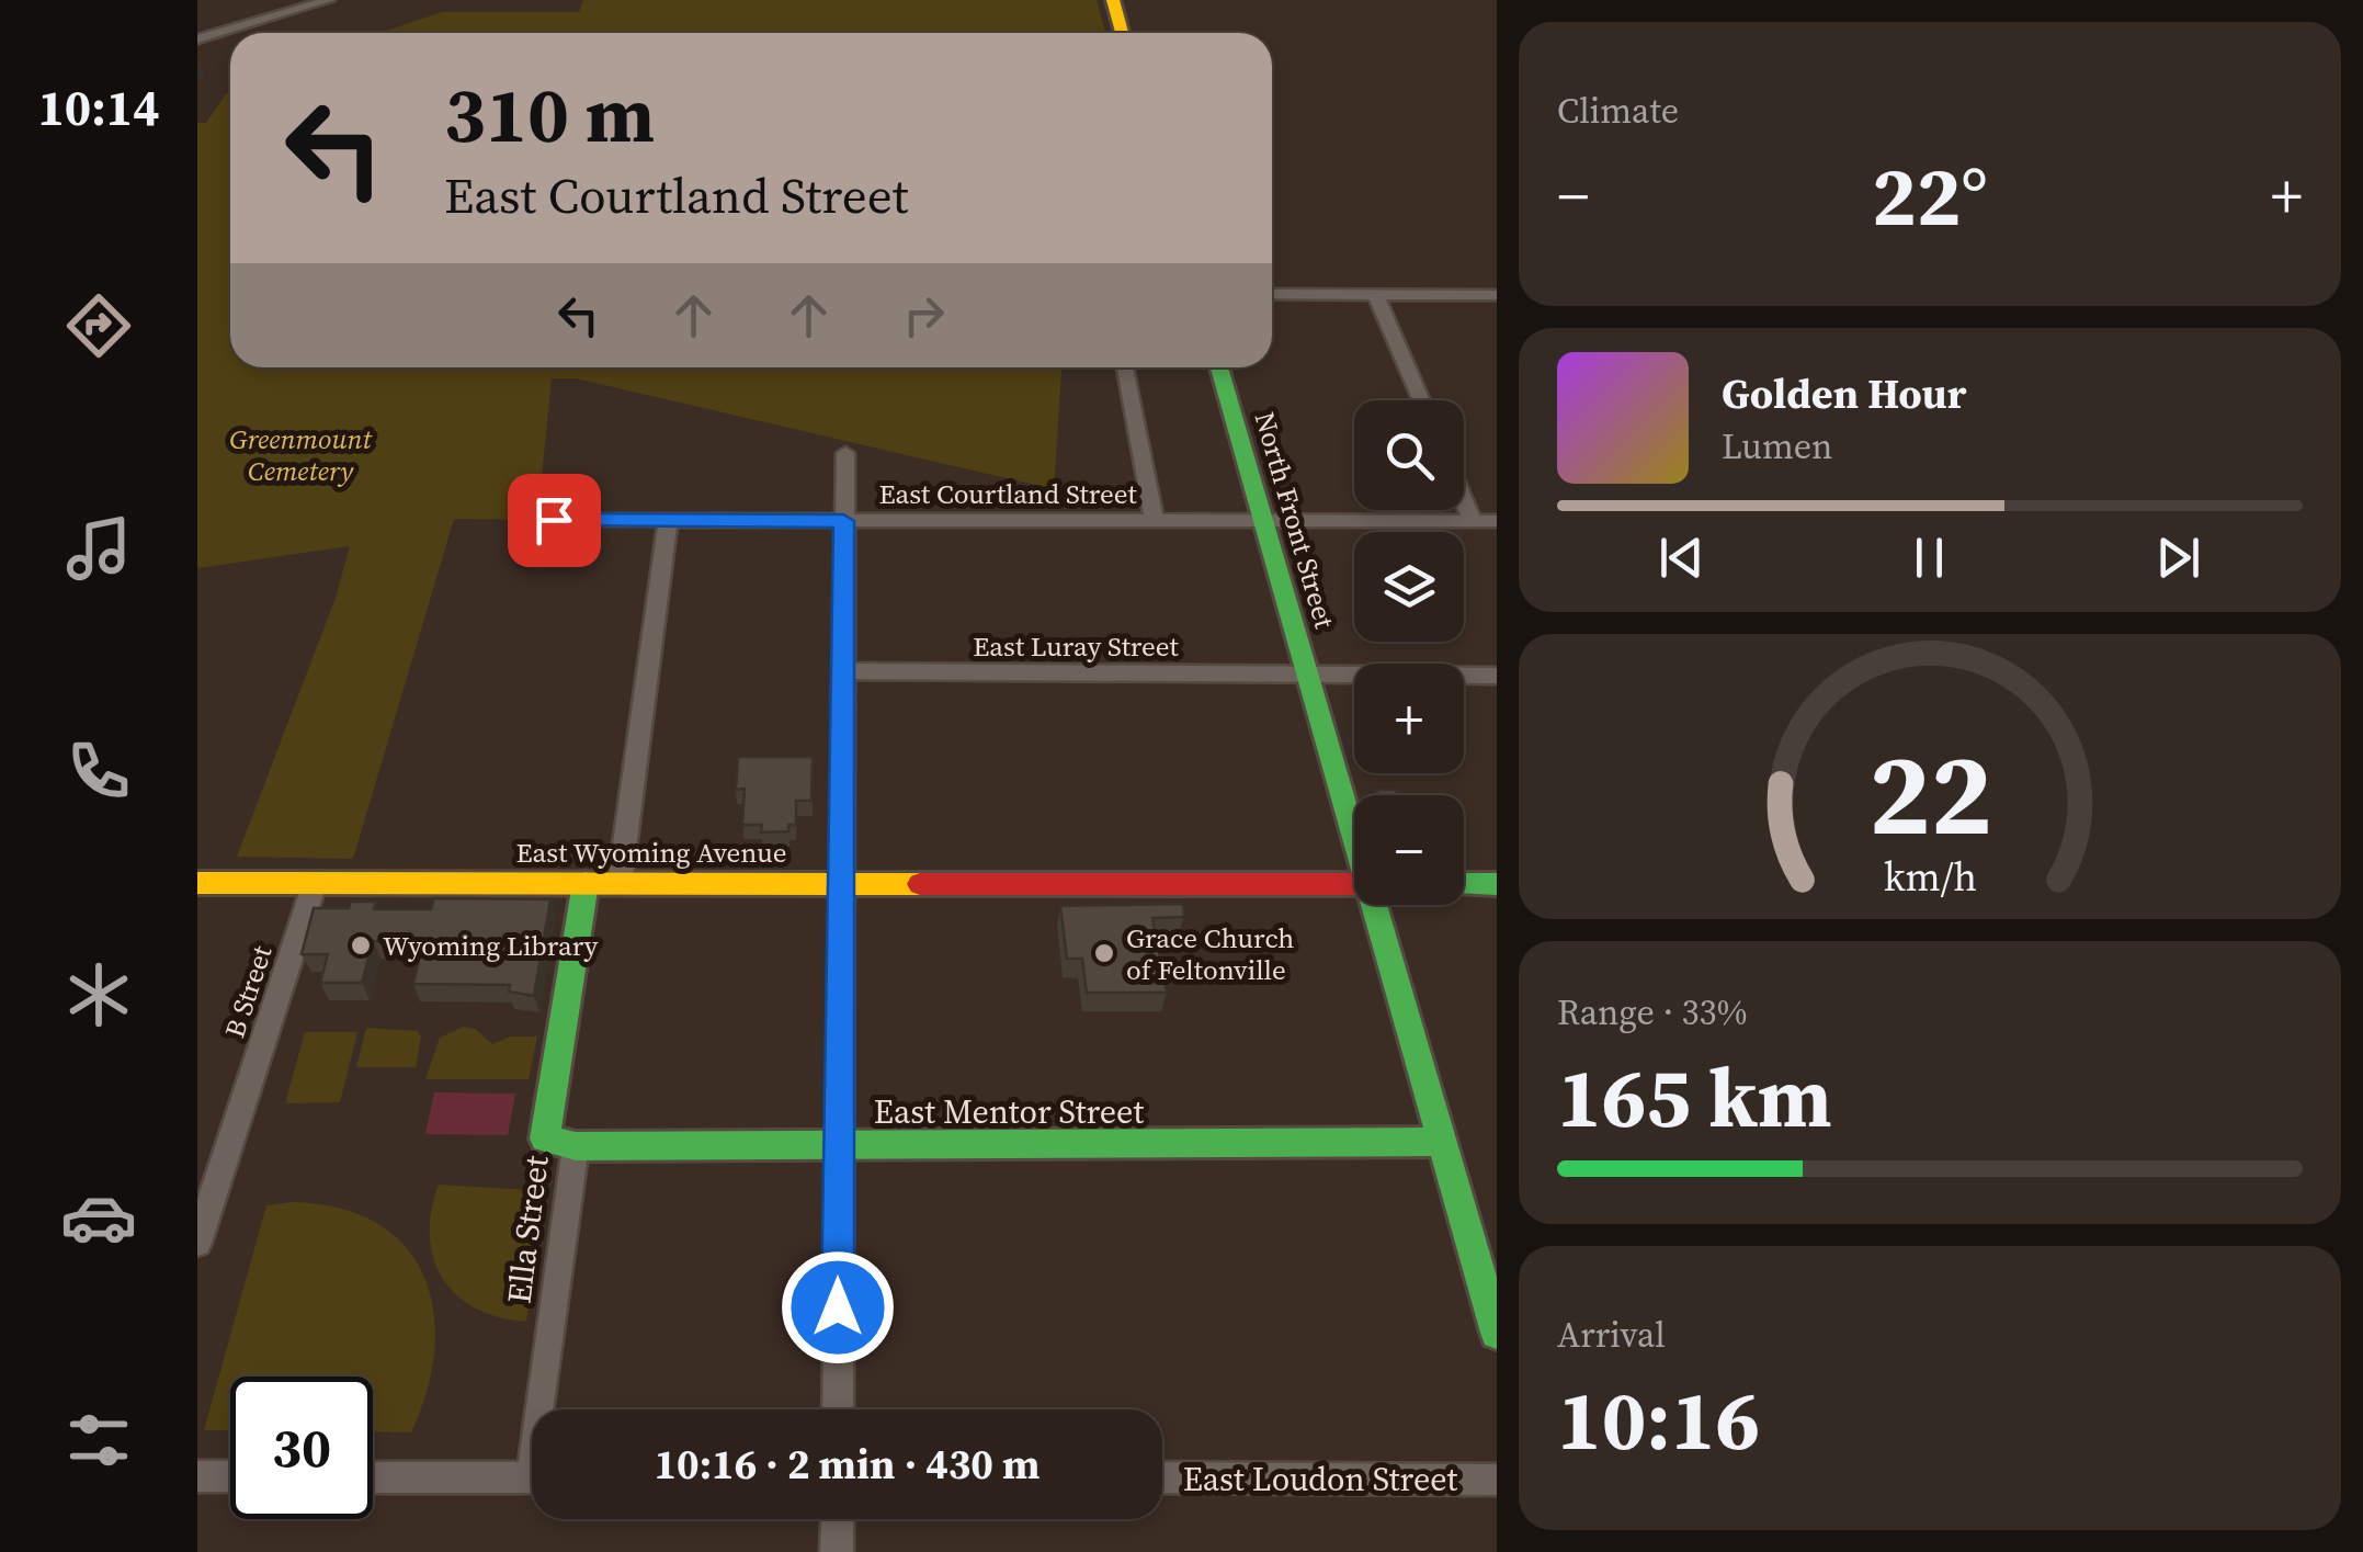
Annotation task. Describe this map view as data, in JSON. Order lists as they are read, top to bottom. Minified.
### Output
{"streets":{"street":["East Courtland Street","North Front Street","East Luray Street","East Wyoming Avenue","B Street","East Mentor Street","Ella Street","East Loudon Street"]},"crossings":[["East Courtland Street","North Front Street"],["North Front Street","East Luray Street"],["North Front Street","East Mentor Street"],["East Wyoming Avenue","B Street"],["East Wyoming Avenue","Ella Street"],["East Mentor Street","Ella Street"]],"parks":["Greenmount Cemetery"],"places":["Wyoming Library","Grace Church of Feltonville"],"page":{"tabs":"10:14","tile":["Climate",["Range · 33%","165 km"],["Arrival","10:16"]],"turn":["310 m","East Courtland Street"],"heat":["−","22°","+"],"song":["Golden Hour","Lumen"],"map_buttons":["+","−"],"limit":"30","trip":"10:16 · 2 min · 430 m","gauge":["22","km/h"]}}
